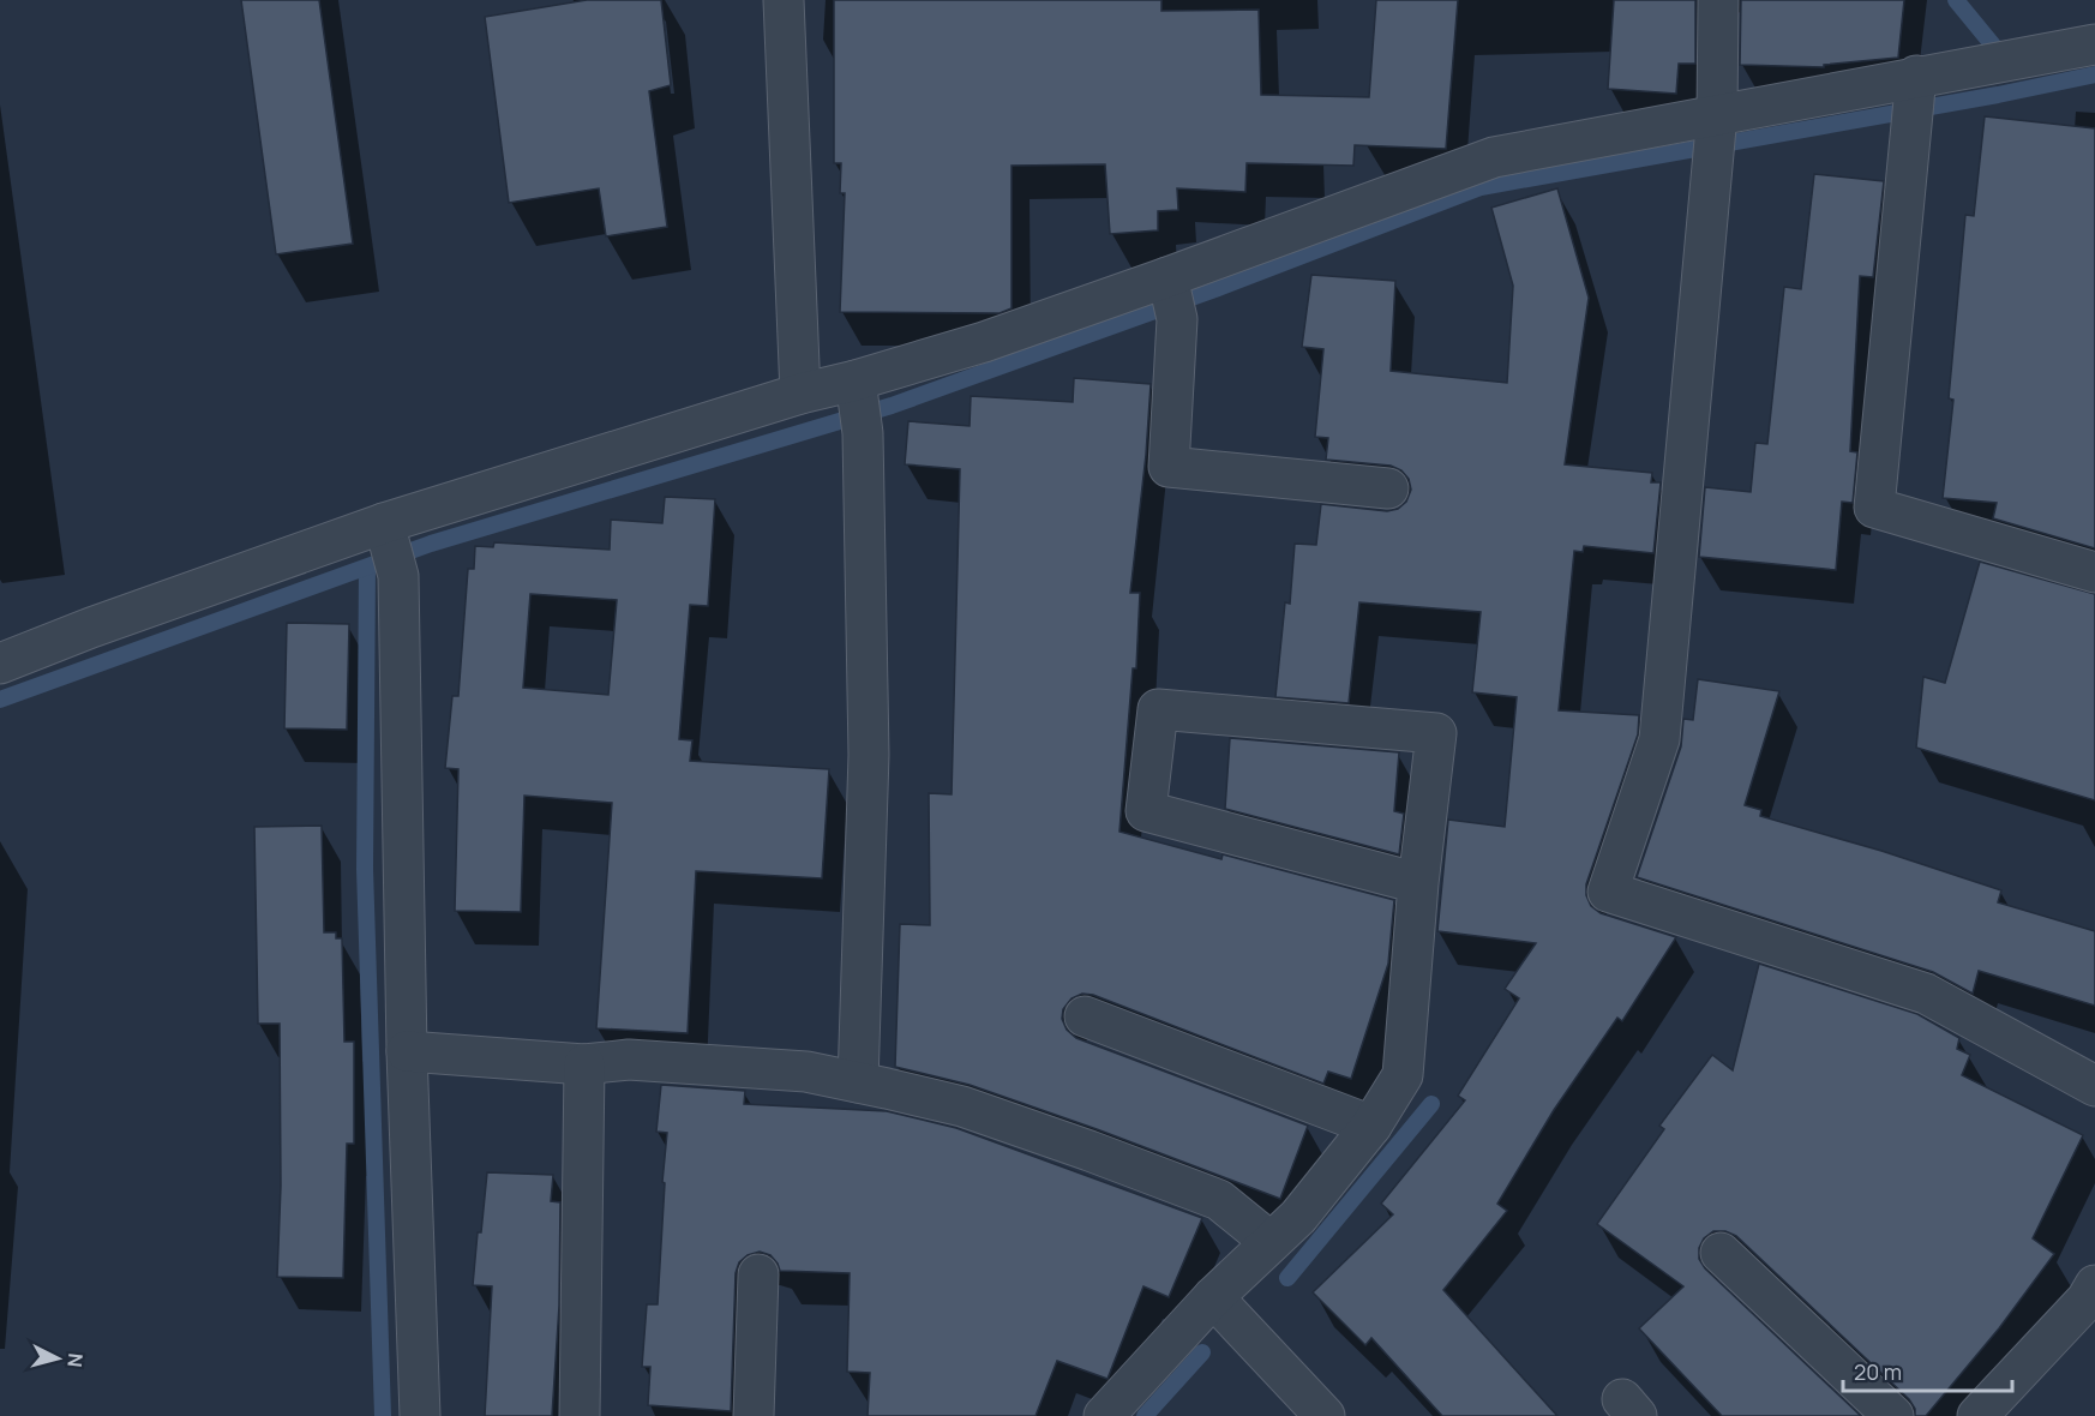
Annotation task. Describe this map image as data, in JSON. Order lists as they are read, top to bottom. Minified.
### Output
{"scale_bar":"20 m","north":"right"}
